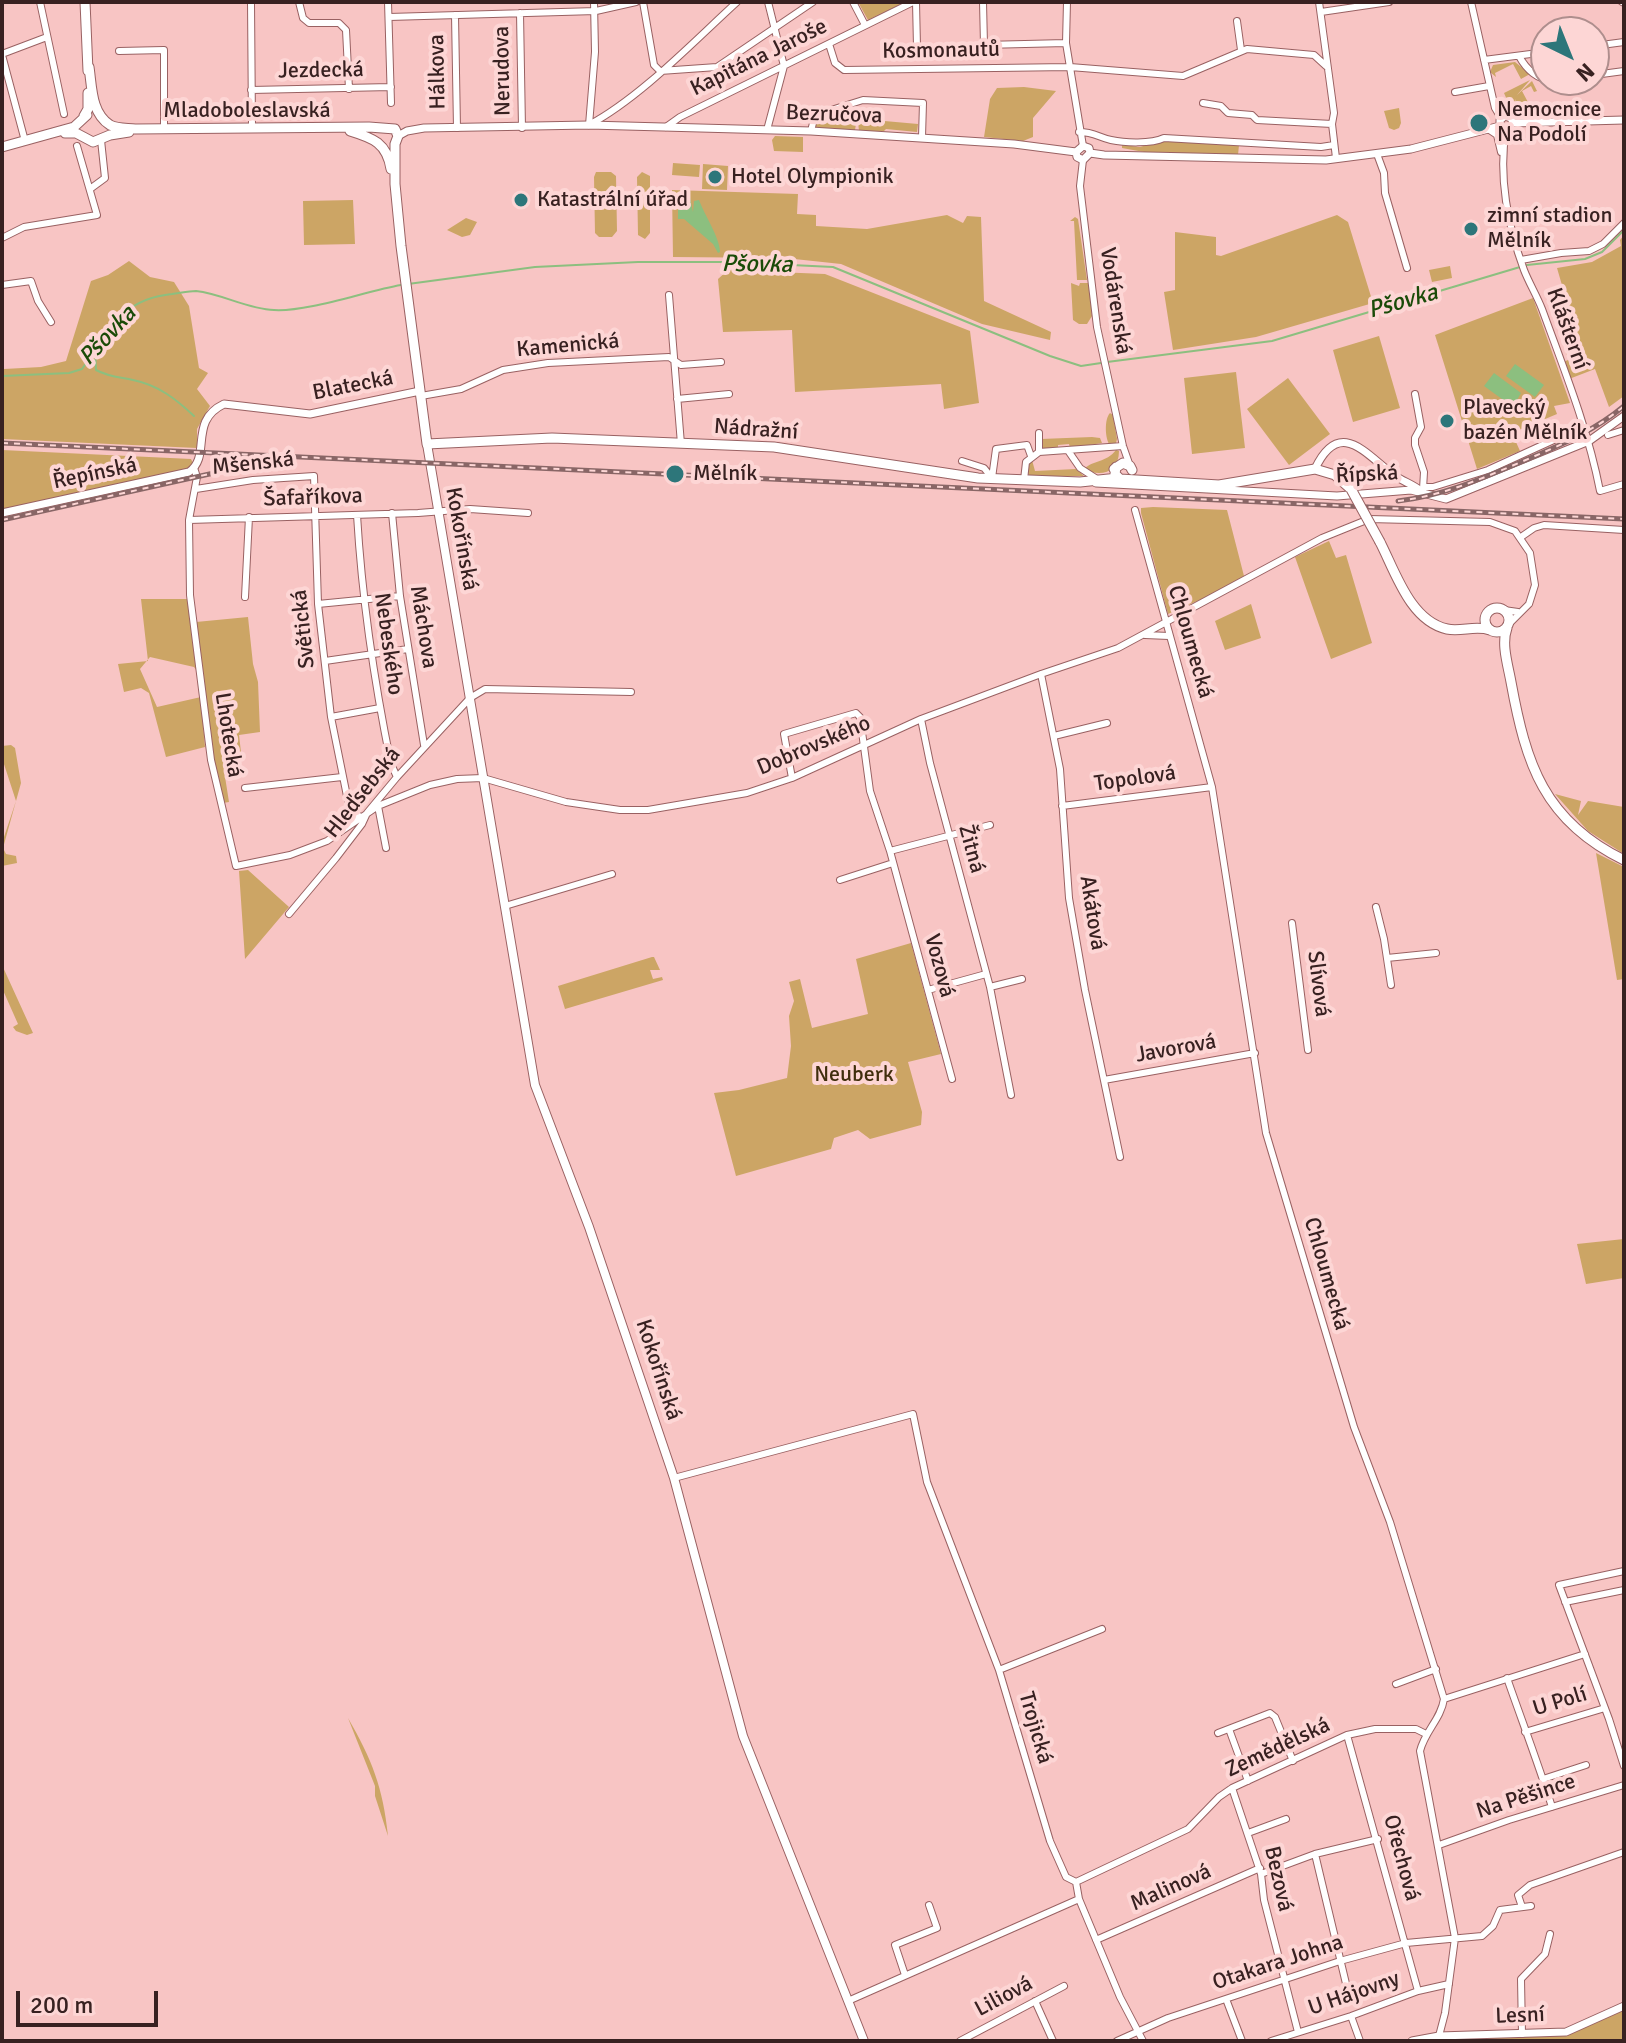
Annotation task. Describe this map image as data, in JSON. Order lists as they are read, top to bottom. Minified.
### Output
{"streets":{"main road":["Mladoboleslavská","Nádražní","Řípská","Kokořínská"],"street":["Kosmonautů","Kapitána Jaroše","Jezdecká","Nerudova","Hálkova","Bezručova","Vodárenská","Klášterní","Kamenická","Blatecká","Mšenská","Řepínská","Šafaříkova","Máchova","Světická","Chloumecká","Nebeského","Lhotecká","Dobrovského","Topolová","Hleďsebská","Žitná","Akátová","Vozová","Slívová","Javorová","U Polí","Trojická","Zemědělská","Na Pěšince","Ořechová","Bezová","Malinová","Otakara Johna","U Hájovny","Liliová","Lesní"]},"crossings":[["Kosmonautů","Kapitána Jaroše"],["Kapitána Jaroše","Bezručova"],["Mladoboleslavská","Kokořínská"],["Bezručova","Vodárenská"],["Vodárenská","Nádražní"],["Vodárenská","Řípská"],["Klášterní","Řípská"],["Kamenická","Blatecká"],["Kamenická","Kokořínská"],["Blatecká","Řepínská"],["Blatecká","Kokořínská"],["Blatecká","Lhotecká"],["Nádražní","Řípská"],["Nádražní","Kokořínská"],["Mšenská","Světická"],["Mšenská","Lhotecká"],["Řepínská","Lhotecká"],["Šafaříkova","Kokořínská"],["Šafaříkova","Máchova"],["Šafaříkova","Světická"],["Šafaříkova","Nebeského"],["Šafaříkova","Lhotecká"],["Kokořínská","Dobrovského"],["Kokořínská","Hleďsebská"],["Kokořínská","Trojická"],["Máchova","Hleďsebská"],["Světická","Lhotecká"],["Světická","Hleďsebská"],["Chloumecká","Dobrovského"],["Chloumecká","Topolová"],["Chloumecká","Javorová"],["Nebeského","Hleďsebská"],["Lhotecká","Hleďsebská"],["Dobrovského","Žitná"],["Dobrovského","Akátová"],["Dobrovského","Vozová"],["Topolová","Akátová"],["Akátová","Javorová"],["Trojická","Zemědělská"],["Trojická","Malinová"],["Trojická","Otakara Johna"],["Zemědělská","Ořechová"],["Zemědělská","Bezová"],["Ořechová","Malinová"],["Ořechová","Otakara Johna"],["Ořechová","U Hájovny"],["Bezová","Malinová"],["Bezová","Otakara Johna"],["Bezová","U Hájovny"]],"water":["Pšovka"],"parks":["Neuberk"],"places":["Nemocnice Na Podolí","Hotel Olympionik","Katastrální úřad","zimní stadion Mělník","Plavecký bazén Mělník","Mělník"],"scale_bar":"200 m","north":"bottom right"}
